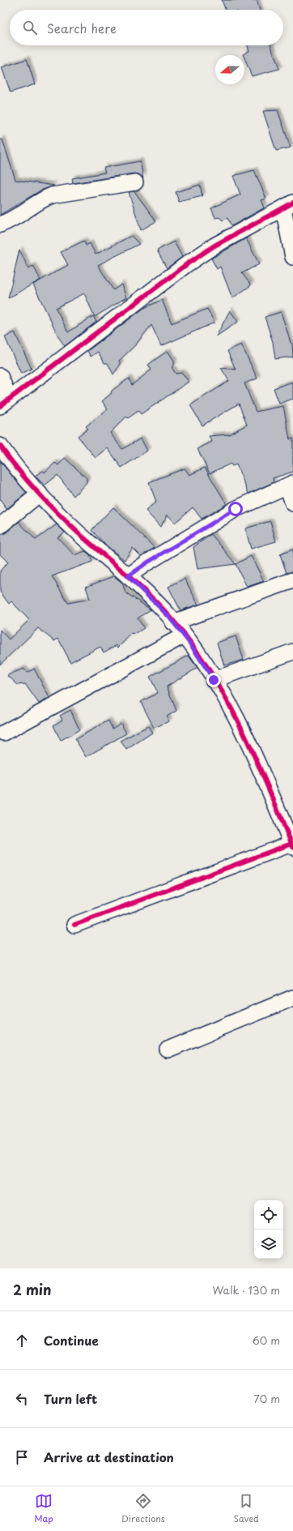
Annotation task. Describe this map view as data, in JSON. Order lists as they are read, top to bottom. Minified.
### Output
{"north":"left","page":{"search":"Search here","heading":["2 min","Walk · 130 m"],"list":[["Continue","60 m"],["Turn left","70 m"],"Arrive at destination"],"nav":["Map","Directions","Saved"]}}
